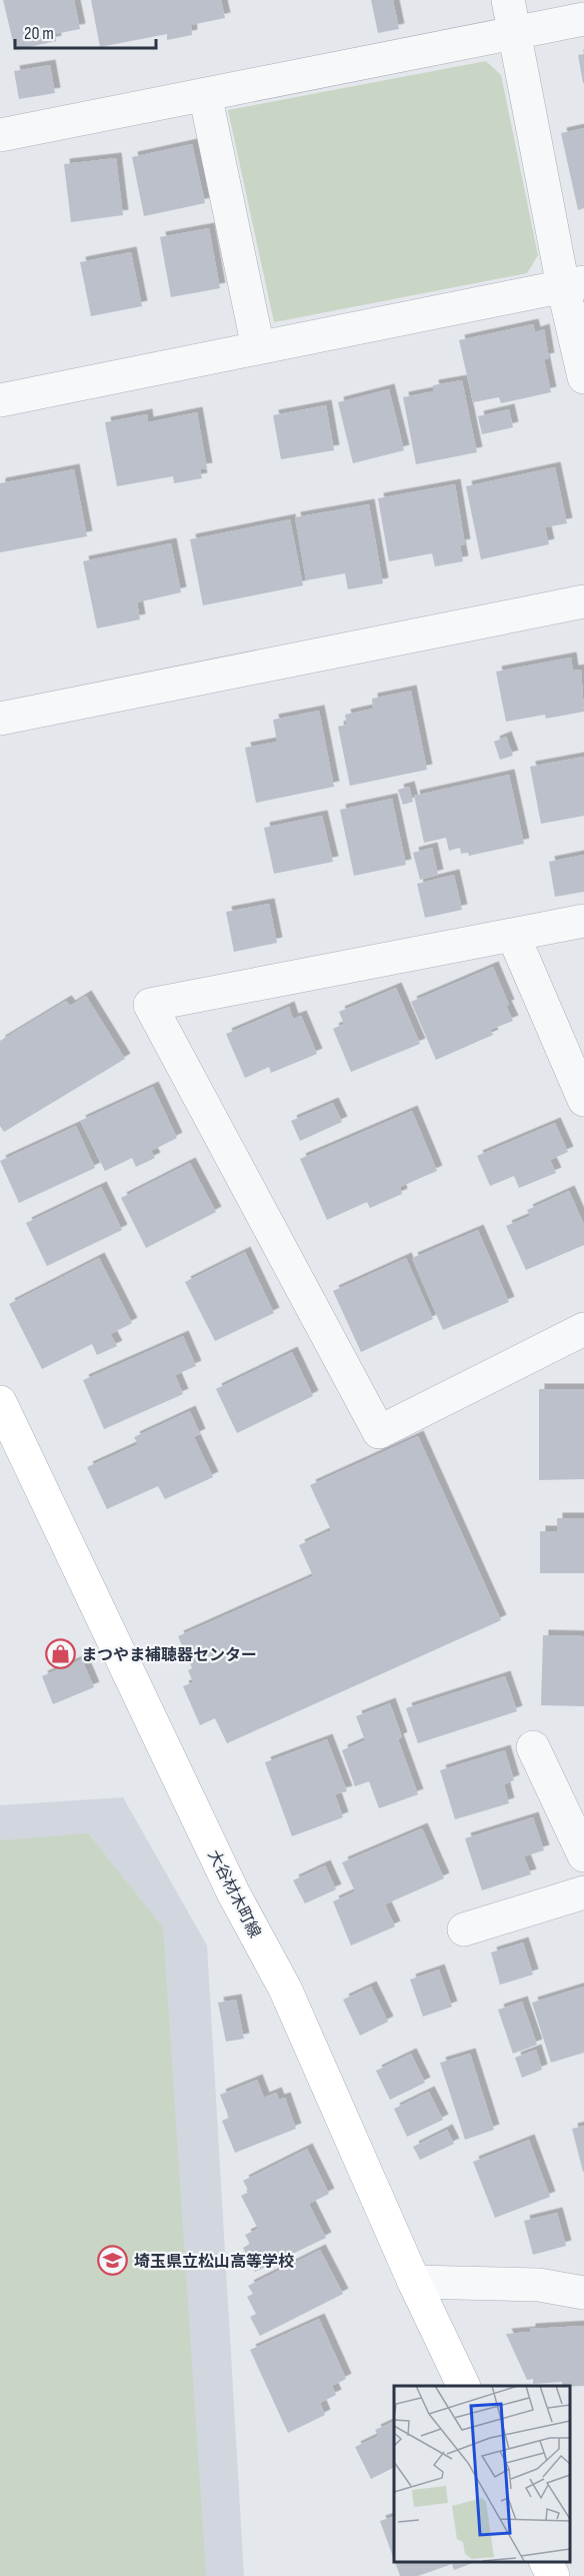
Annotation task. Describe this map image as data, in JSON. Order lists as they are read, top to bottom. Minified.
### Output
{"streets":{"main road":["大谷材木町線"]},"places":{"shop":["まつやま補聴器センター"],"school or university":["埼玉県立松山高等学校"]},"scale_bar":"20 m"}
